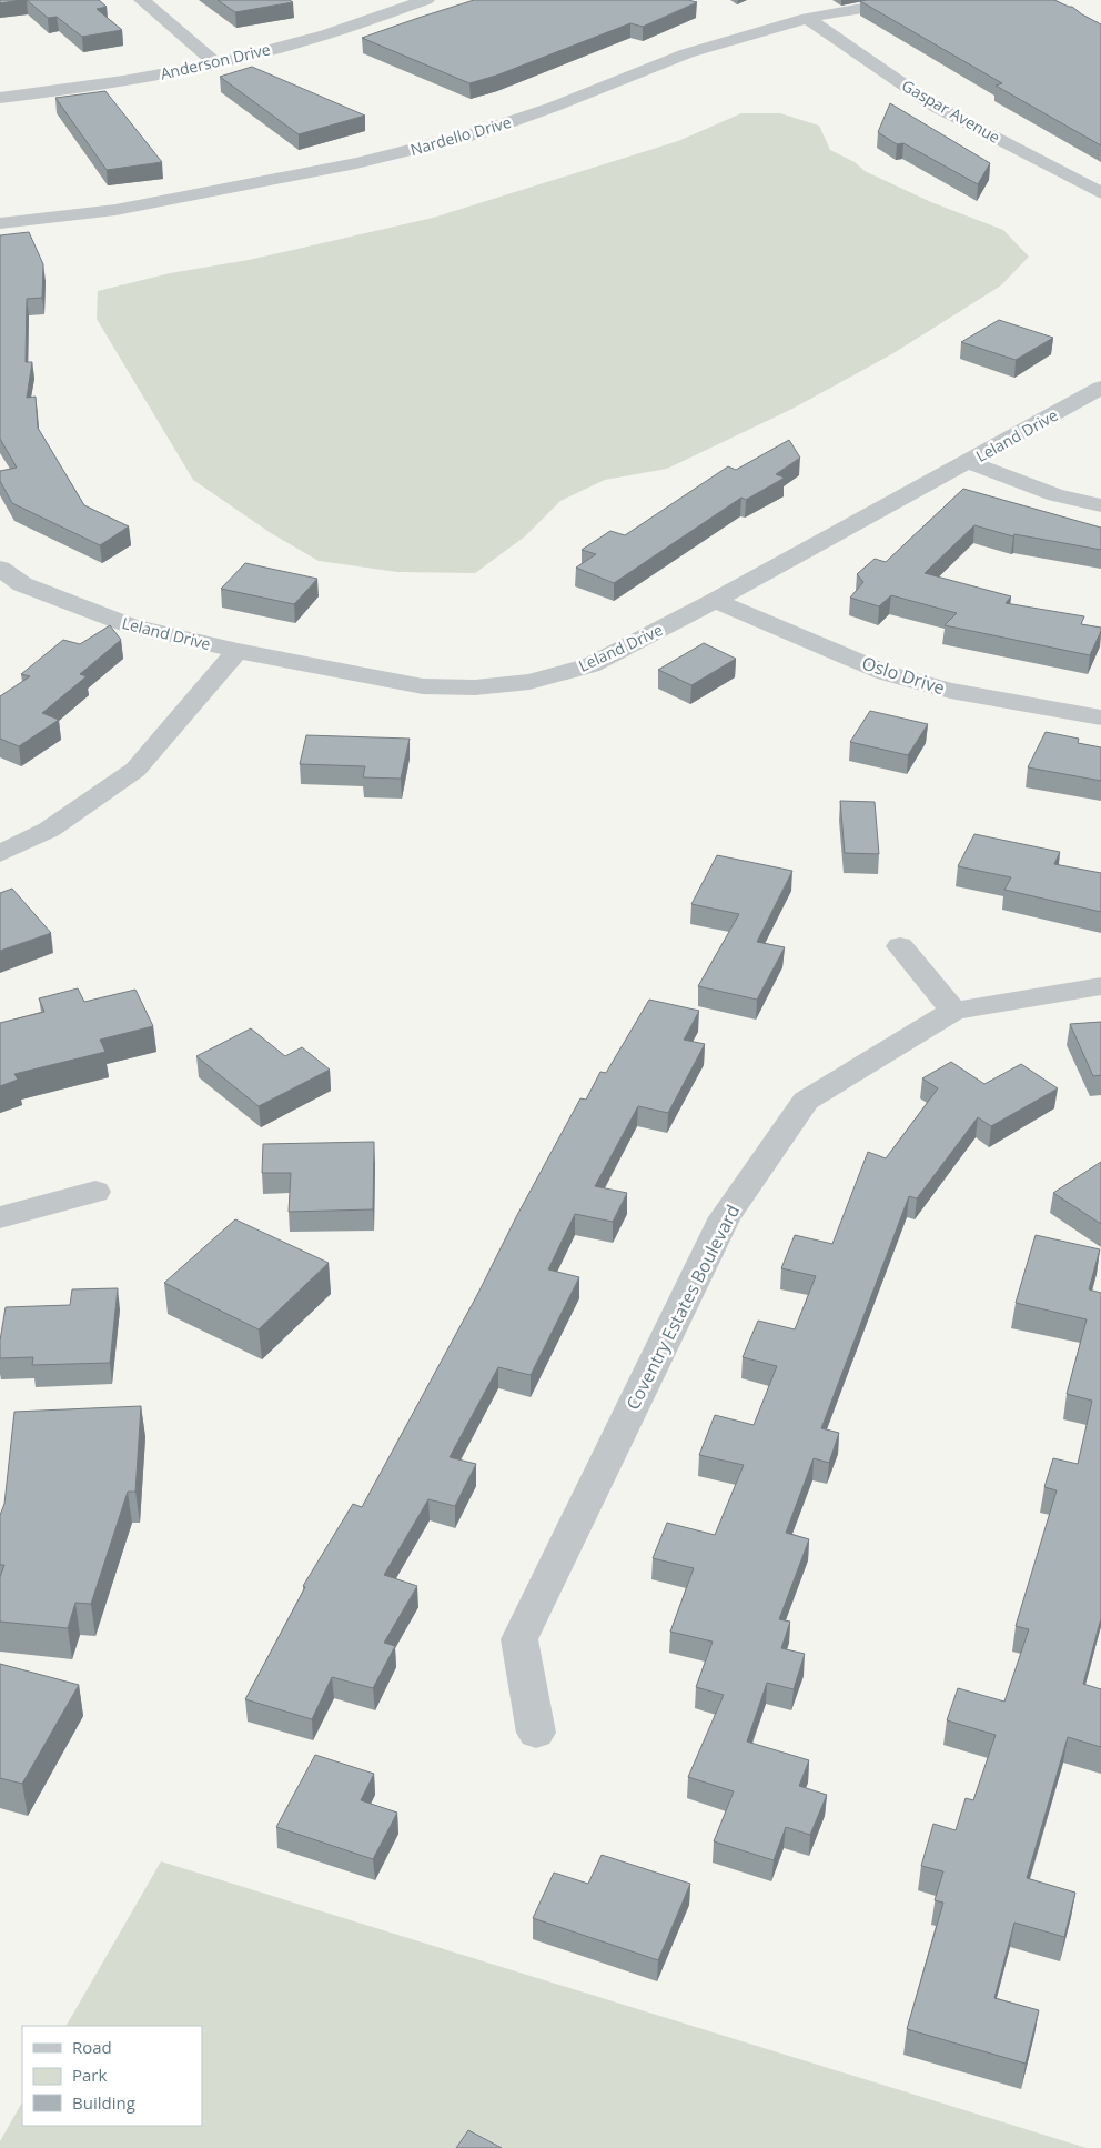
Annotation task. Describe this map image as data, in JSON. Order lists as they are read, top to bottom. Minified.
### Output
{"streets":{"street":["Anderson Drive","Gaspar Avenue","Nardello Drive","Leland Drive","Oslo Drive","Coventry Estates Boulevard"]},"crossings":[["Gaspar Avenue","Nardello Drive"],["Leland Drive","Oslo Drive"]],"legend":["Road","Park","Building"]}
